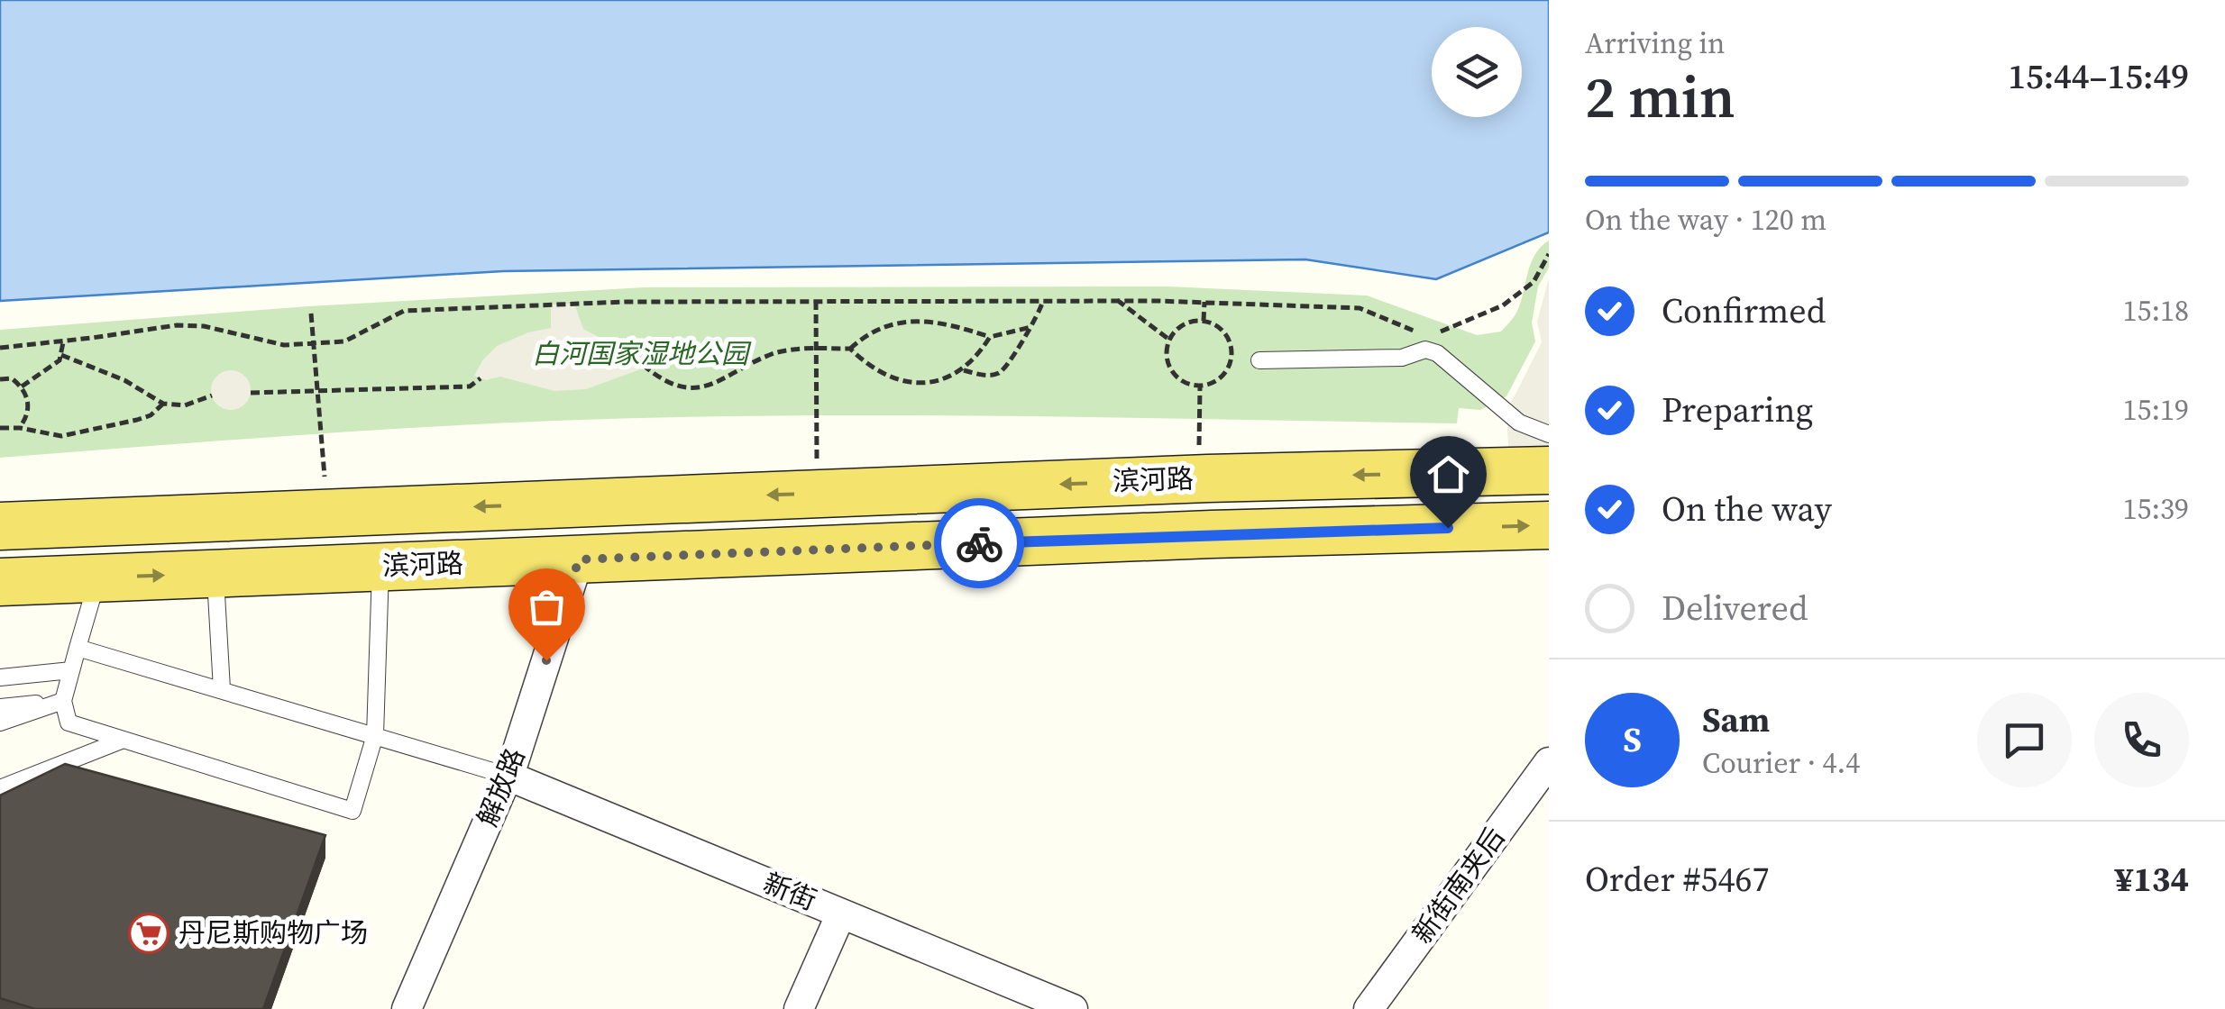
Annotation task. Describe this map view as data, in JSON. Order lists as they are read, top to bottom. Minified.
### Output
{"streets":{"main road":["滨河路"],"street":["解放路","新街南夹后","新街"]},"crossings":[["滨河路","解放路"],["解放路","新街"]],"parks":["白河国家湿地公园"],"places":{"supermarket":["丹尼斯购物广场"]},"page":{"heading":["2 min","Arriving in","15:44–15:49"],"panel":["Sam","Courier · 4.4","Order #5467","¥134"],"bar":"On the way · 120 m","list":[["Confirmed","15:18"],["Preparing","15:19"],["On the way","15:39"],"Delivered"],"round":"S"}}
